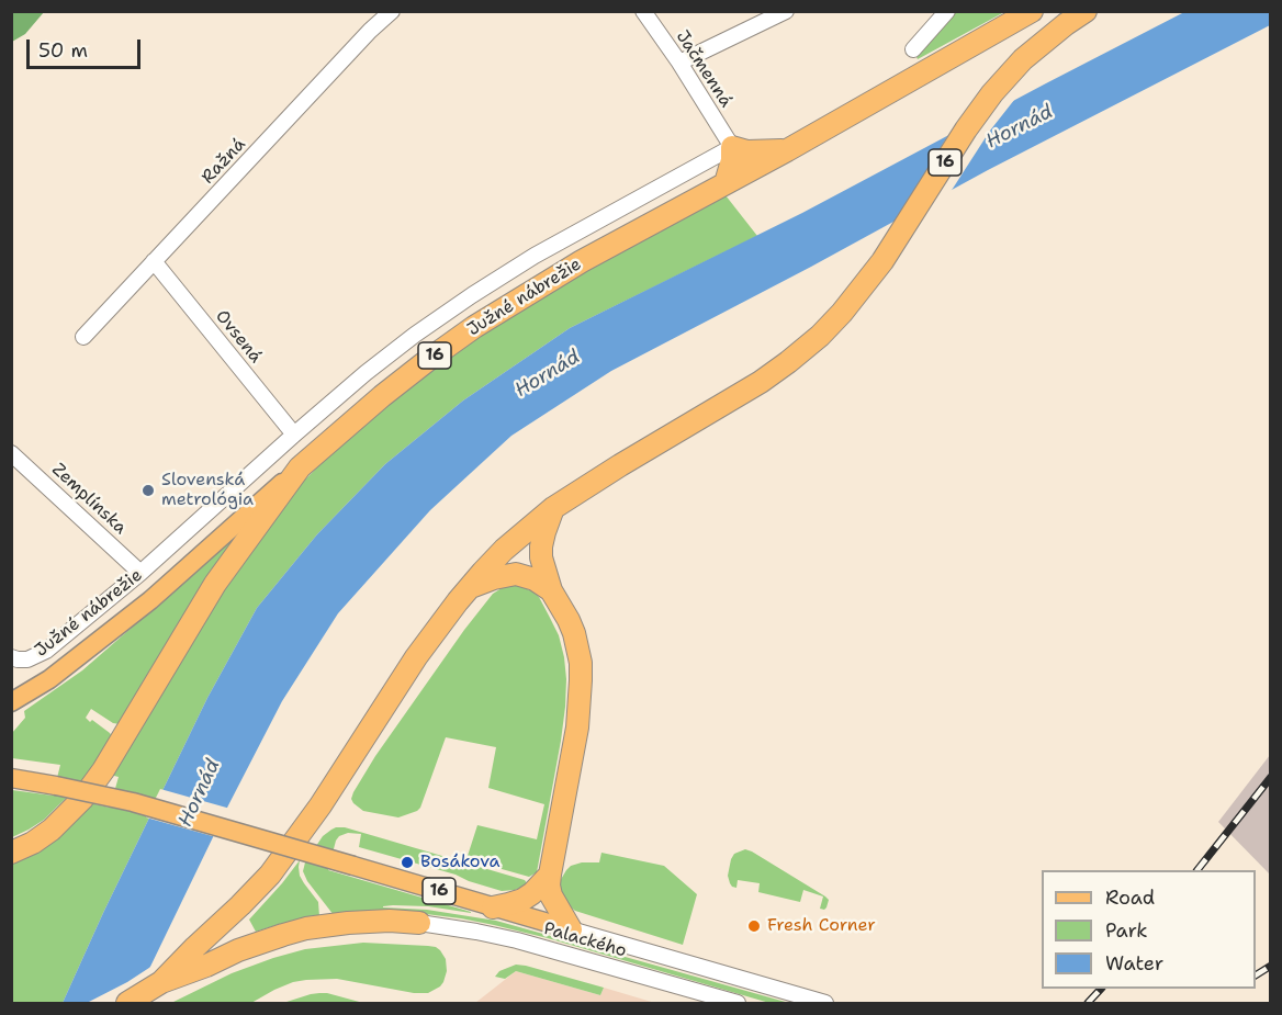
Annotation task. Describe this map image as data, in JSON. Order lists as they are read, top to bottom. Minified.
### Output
{"streets":{"highway":["16","Južné nábrežie"],"street":["Jačmenná","Ražná","Ovsená","Zemplínska","Palackého"]},"crossings":[["Jačmenná","Južné nábrežie"],["Ražná","Ovsená"],["16","Palackého"],["Južné nábrežie","Ovsená"],["Južné nábrežie","Zemplínska"]],"water":["Hornád"],"places":["Slovenská metrológia","Bosákova","Fresh Corner"],"legend":["Road","Park","Water"],"scale_bar":"50 m"}
